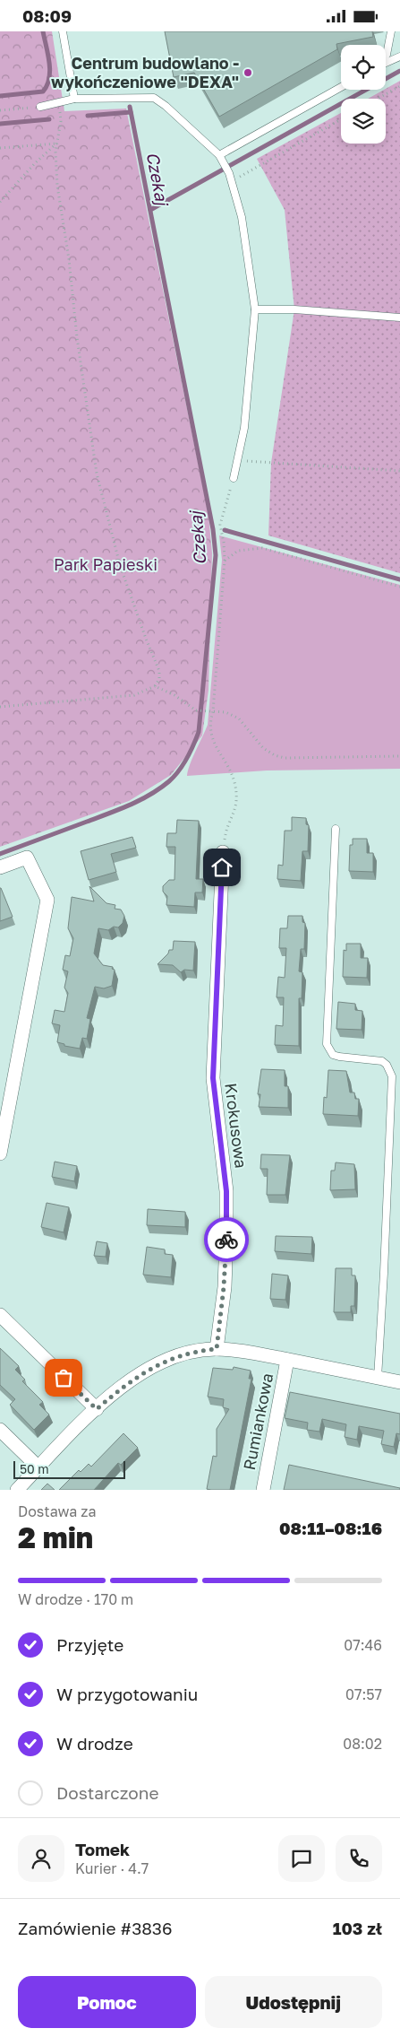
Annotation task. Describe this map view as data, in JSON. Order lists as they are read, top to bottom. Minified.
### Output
{"streets":{"street":["Krokusowa","Rumiankowa"]},"water":["Czekaj"],"parks":["Park Papieski"],"places":["Centrum budowlano - wykończeniowe \"DEXA\""],"scale_bar":"50 m","page":{"status":"08:09","scale":"50 m","heading":["2 min","Dostawa za","08:11–08:16"],"panel":["Tomek","Kurier · 4.7","Zamówienie #3836","103 zł"],"bar":"W drodze · 170 m","list":[["Przyjęte","07:46"],["W przygotowaniu","07:57"],["W drodze","08:02"],"Dostarczone"],"buttons":["Pomoc","Udostępnij"]}}
